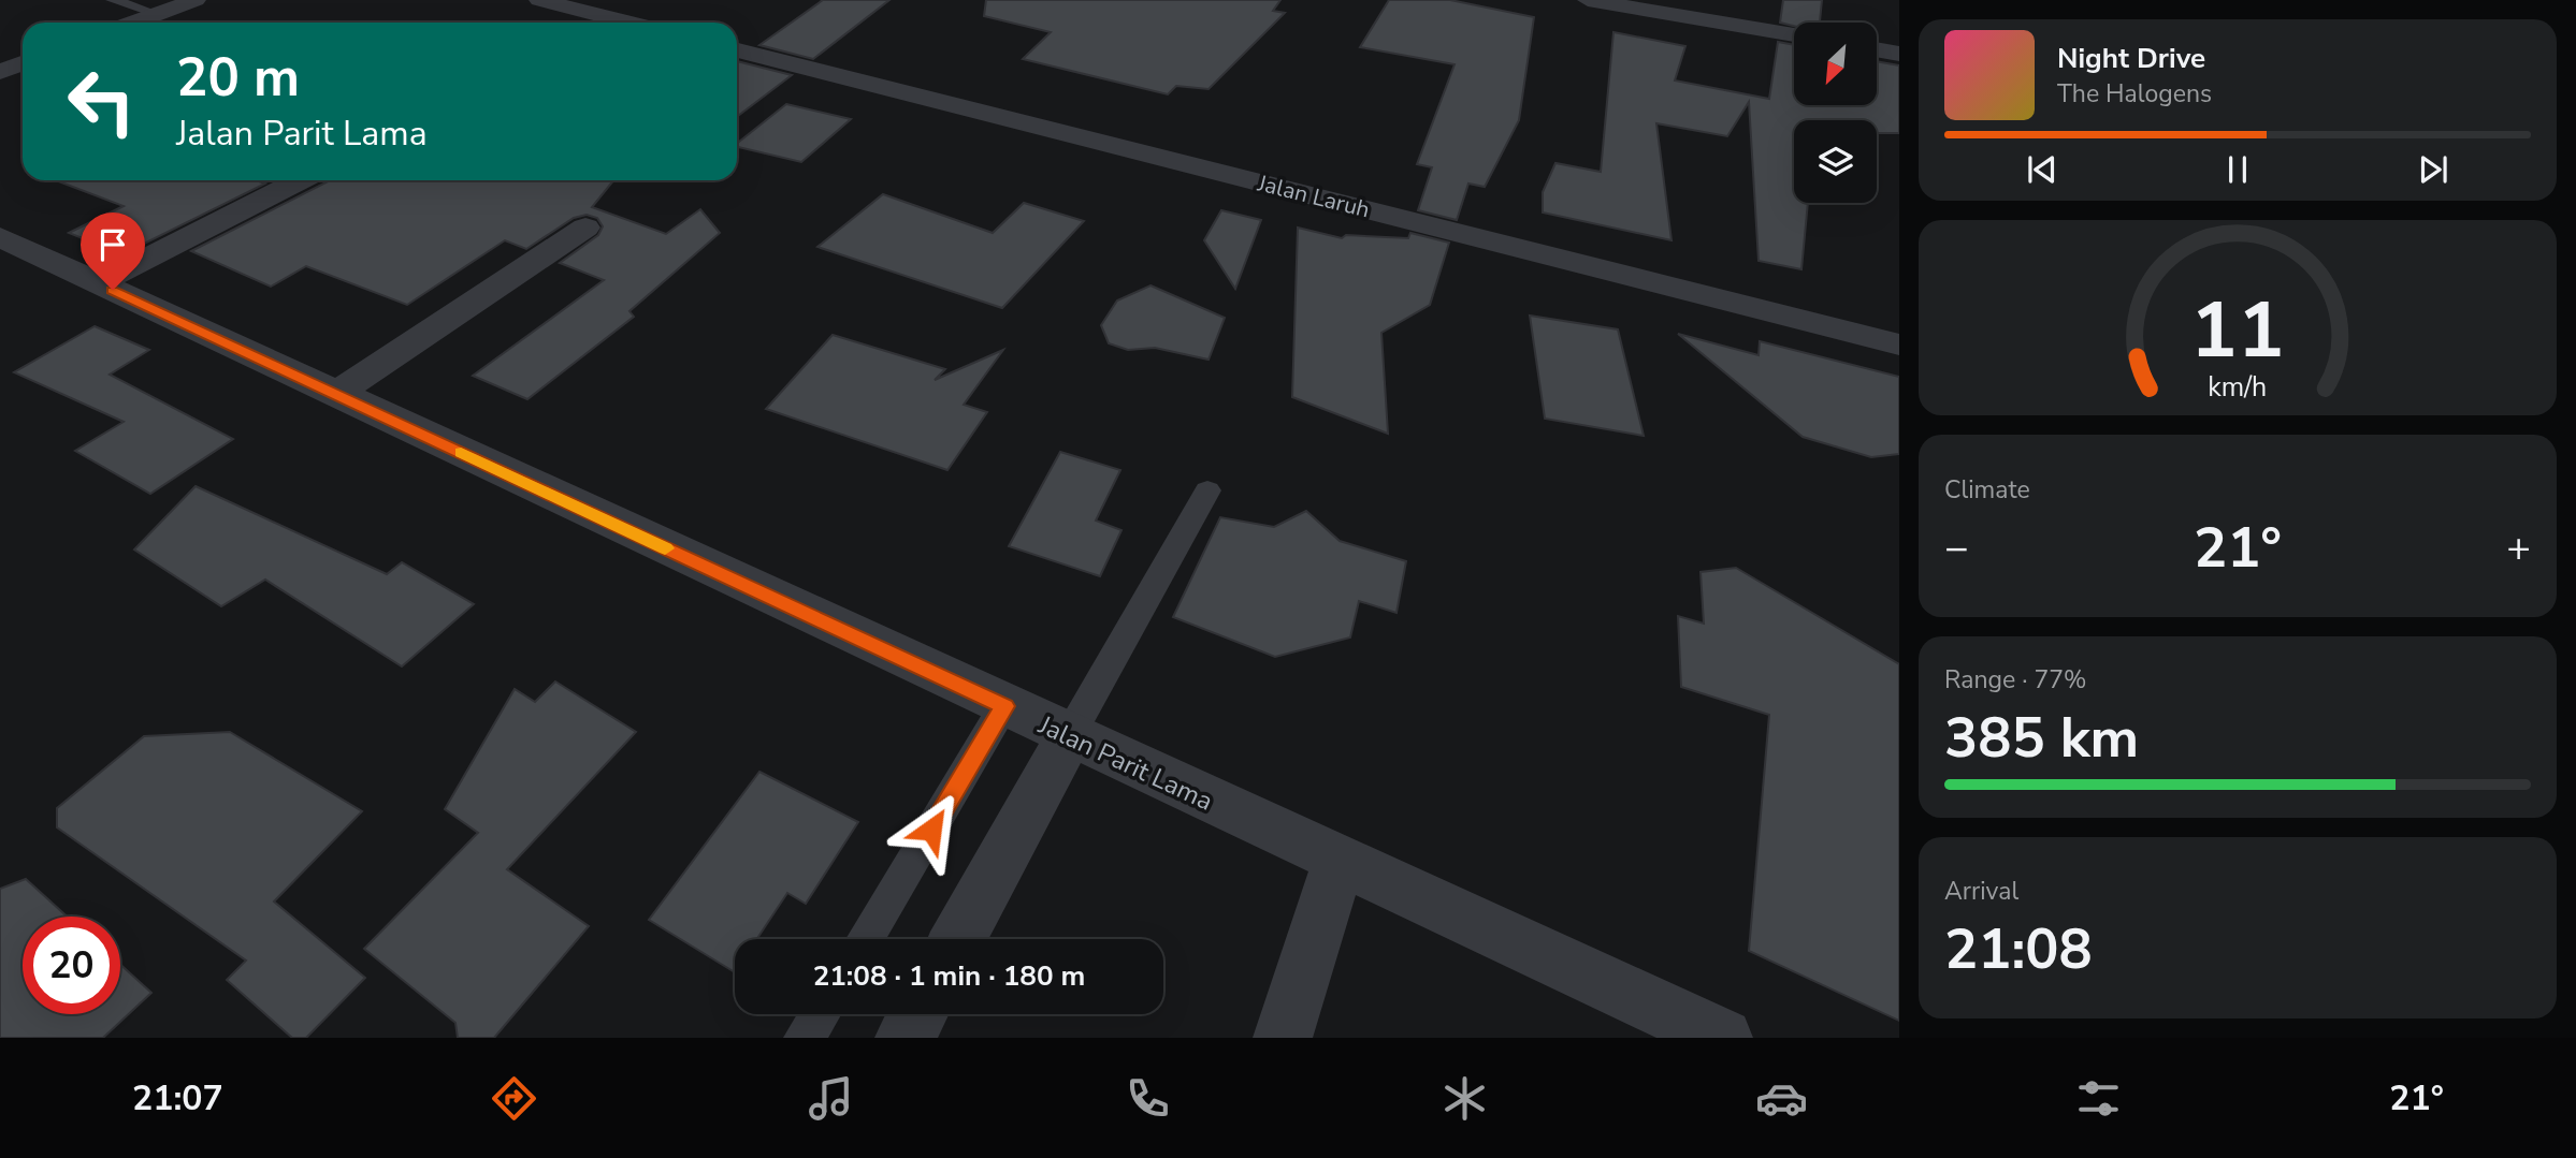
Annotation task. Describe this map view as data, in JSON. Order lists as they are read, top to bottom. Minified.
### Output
{"streets":{"street":["Jalan Laruh","Jalan Parit Lama"]},"north":"bottom left","page":{"turn":["20 m","Jalan Parit Lama"],"song":["Night Drive","The Halogens"],"tile":["Climate",["Range · 77%","385 km"],["Arrival","21:08"]],"heat":["−","21°","+"],"limit":"20","trip":"21:08 · 1 min · 180 m","tabs":["21:07","21°"],"gauge":["11","km/h"]}}
